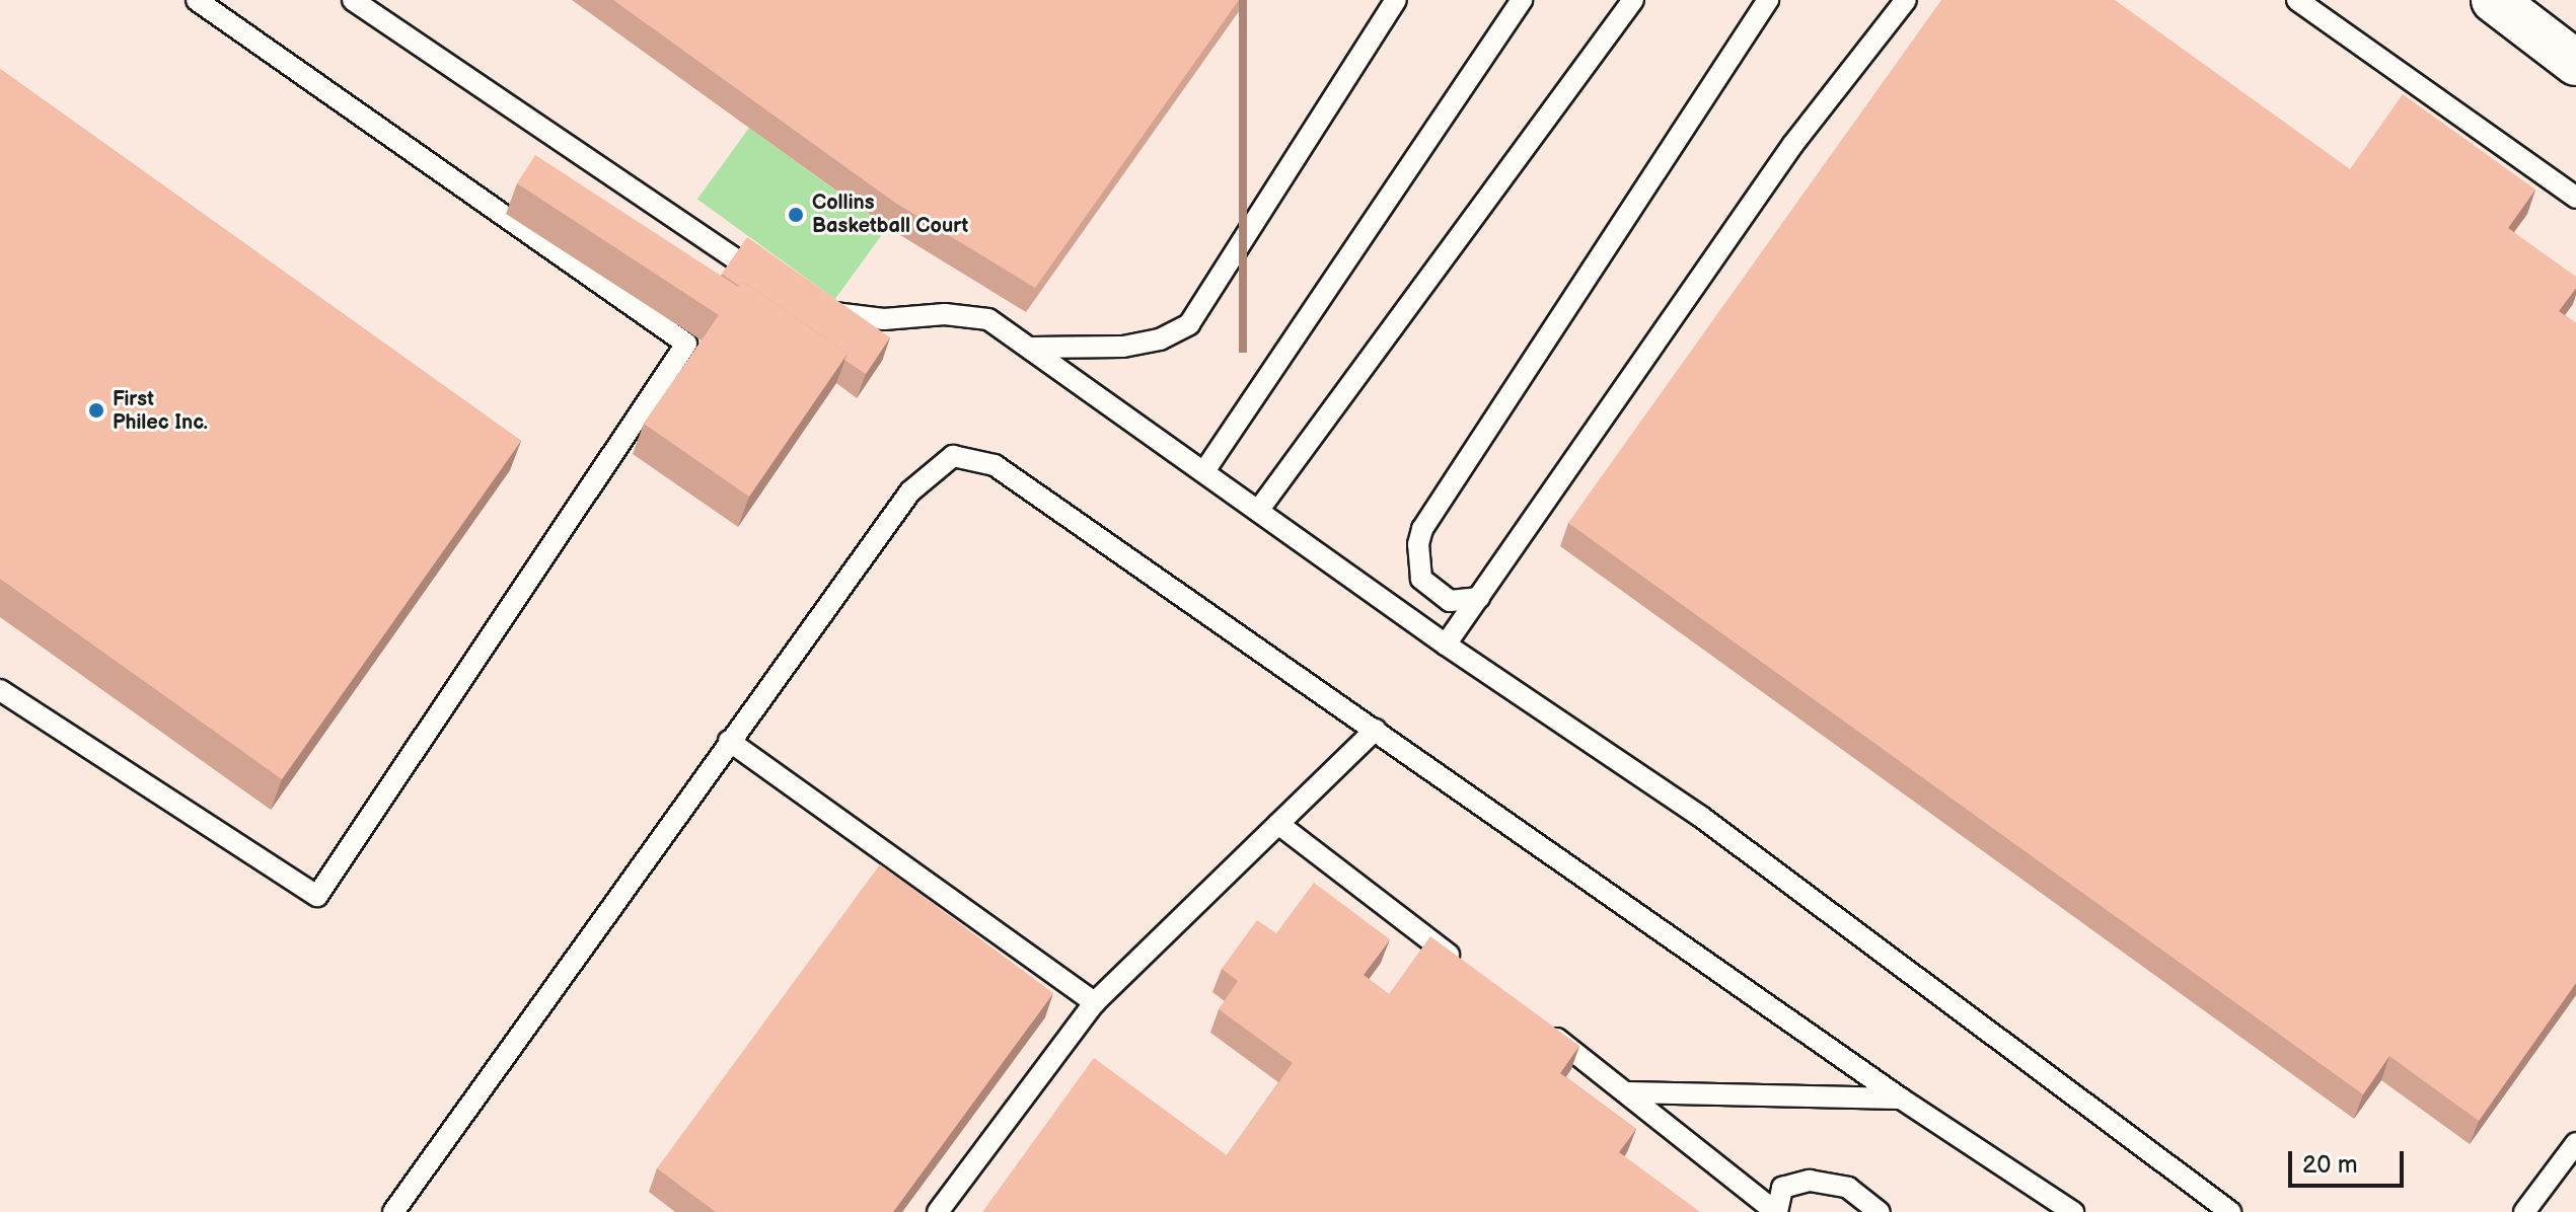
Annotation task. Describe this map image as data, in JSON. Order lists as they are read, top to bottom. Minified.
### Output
{"places":["Collins Basketball Court","First Philec Inc."],"scale_bar":"20 m"}
